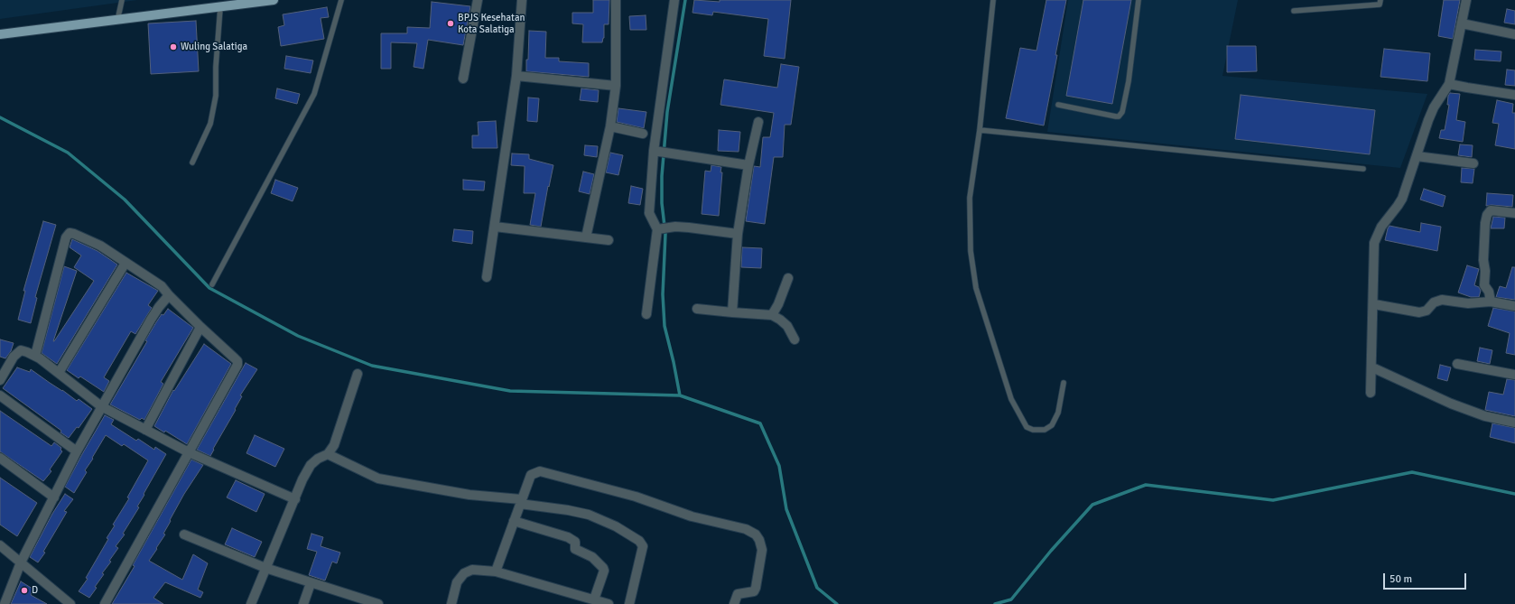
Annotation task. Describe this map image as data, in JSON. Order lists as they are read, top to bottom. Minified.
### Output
{"places":["BPJS Kesehatan Kota Salatiga","Wuling Salatiga","D"],"scale_bar":"50 m"}
